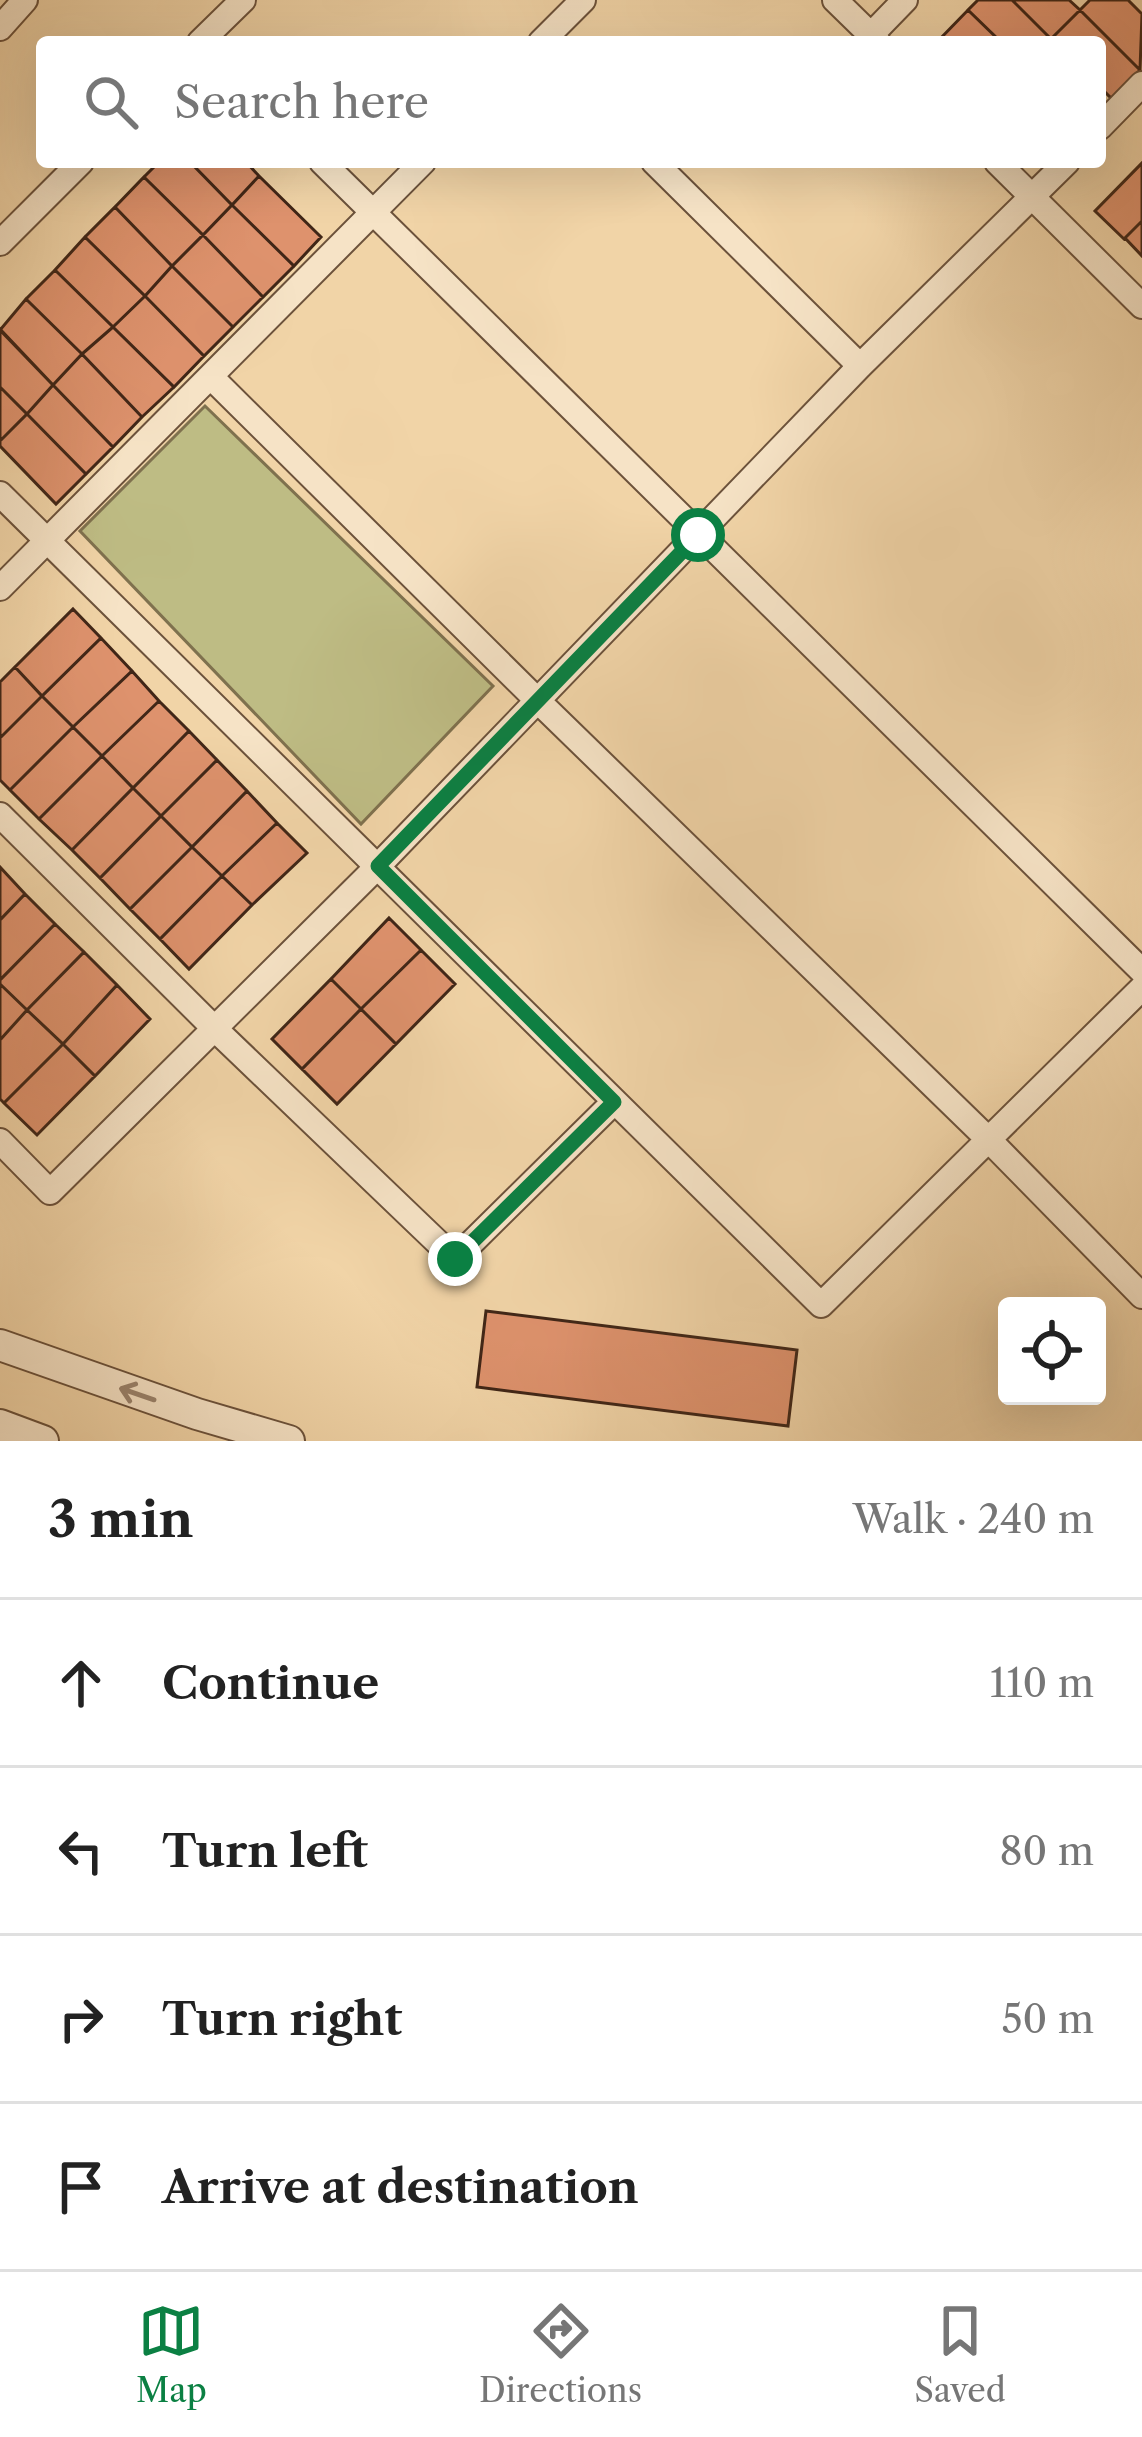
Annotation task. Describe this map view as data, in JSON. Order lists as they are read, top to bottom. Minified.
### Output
{"page":{"search":"Search here","heading":["3 min","Walk · 240 m"],"list":[["Continue","110 m"],["Turn left","80 m"],["Turn right","50 m"],"Arrive at destination"],"nav":["Map","Directions","Saved"]}}
